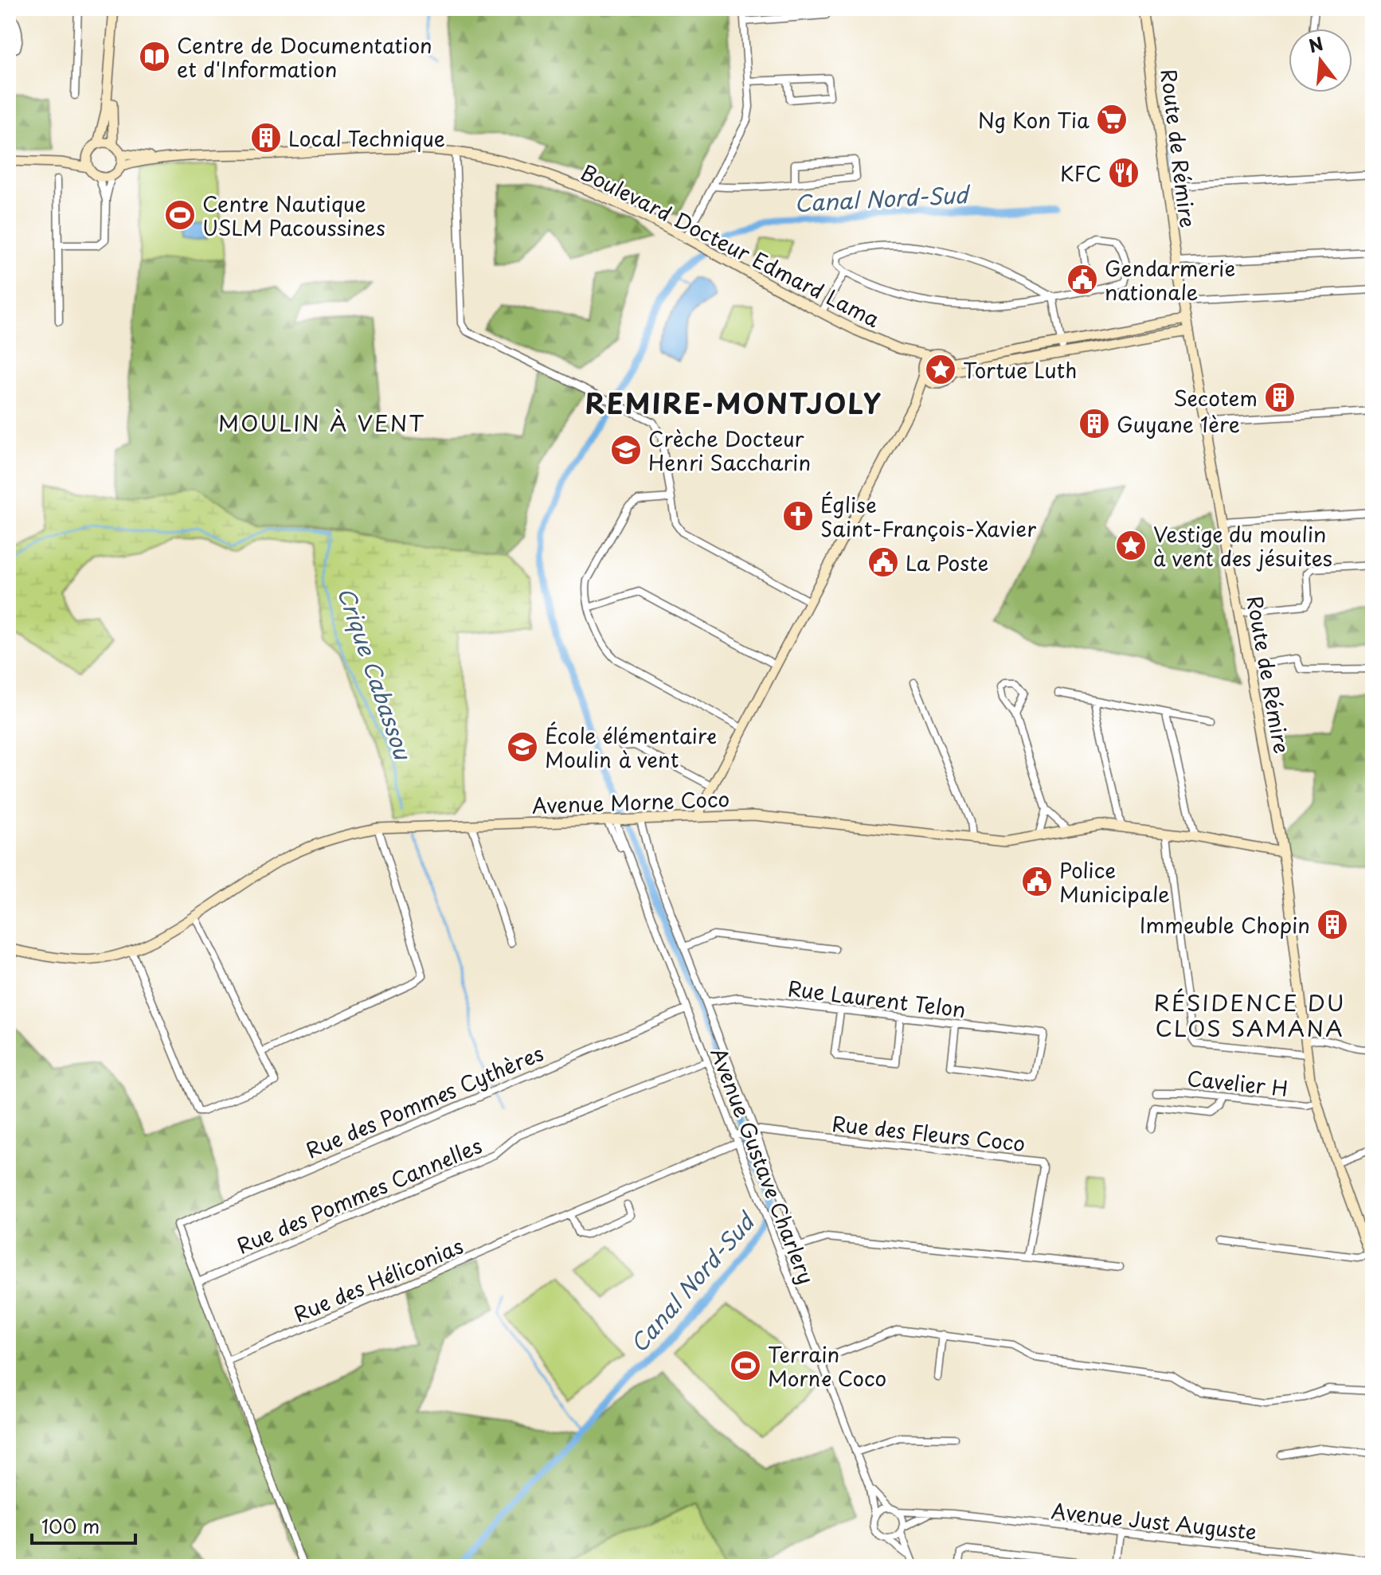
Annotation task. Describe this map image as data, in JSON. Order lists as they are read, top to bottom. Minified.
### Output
{"streets":{"street":["Route de Rémire","Boulevard Docteur Edmard Lama","Avenue Morne Coco","Rue Laurent Telon","Cavelier H","Rue des Pommes Cythères","Rue des Fleurs Coco","Avenue Gustave Charlery","Rue des Pommes Cannelles","Rue des Héliconias","Avenue Just Auguste"]},"crossings":[["Route de Rémire","Avenue Morne Coco"],["Route de Rémire","Cavelier H"],["Avenue Morne Coco","Avenue Gustave Charlery"],["Rue Laurent Telon","Avenue Gustave Charlery"],["Rue des Pommes Cythères","Avenue Gustave Charlery"],["Rue des Pommes Cythères","Rue des Pommes Cannelles"],["Rue des Fleurs Coco","Avenue Gustave Charlery"],["Rue des Fleurs Coco","Rue des Héliconias"],["Avenue Gustave Charlery","Rue des Pommes Cannelles"],["Avenue Gustave Charlery","Rue des Héliconias"],["Avenue Gustave Charlery","Avenue Just Auguste"]],"districts":["REMIRE-MONTJOLY","MOULIN À VENT","RÉSIDENCE DU CLOS SAMANA"],"water":["Canal Nord-Sud","Crique Cabassou"],"places":{"library":["Centre de Documentation et d'Information"],"supermarket":["Ng Kon Tia"],"building":["Local Technique","Secotem","Guyane 1ère","Immeuble Chopin"],"restaurant":["KFC"],"sports":["Centre Nautique USLM Pacoussines","Terrain Morne Coco"],"public building":["Gendarmerie nationale","La Poste","Police Municipale"],"place":["Tortue Luth","Vestige du moulin à vent des jésuites"],"school or university":["Crèche Docteur Henri Saccharin","École élémentaire Moulin à vent"],"church":["Église Saint-François-Xavier"]},"scale_bar":"100 m","north":"top"}
